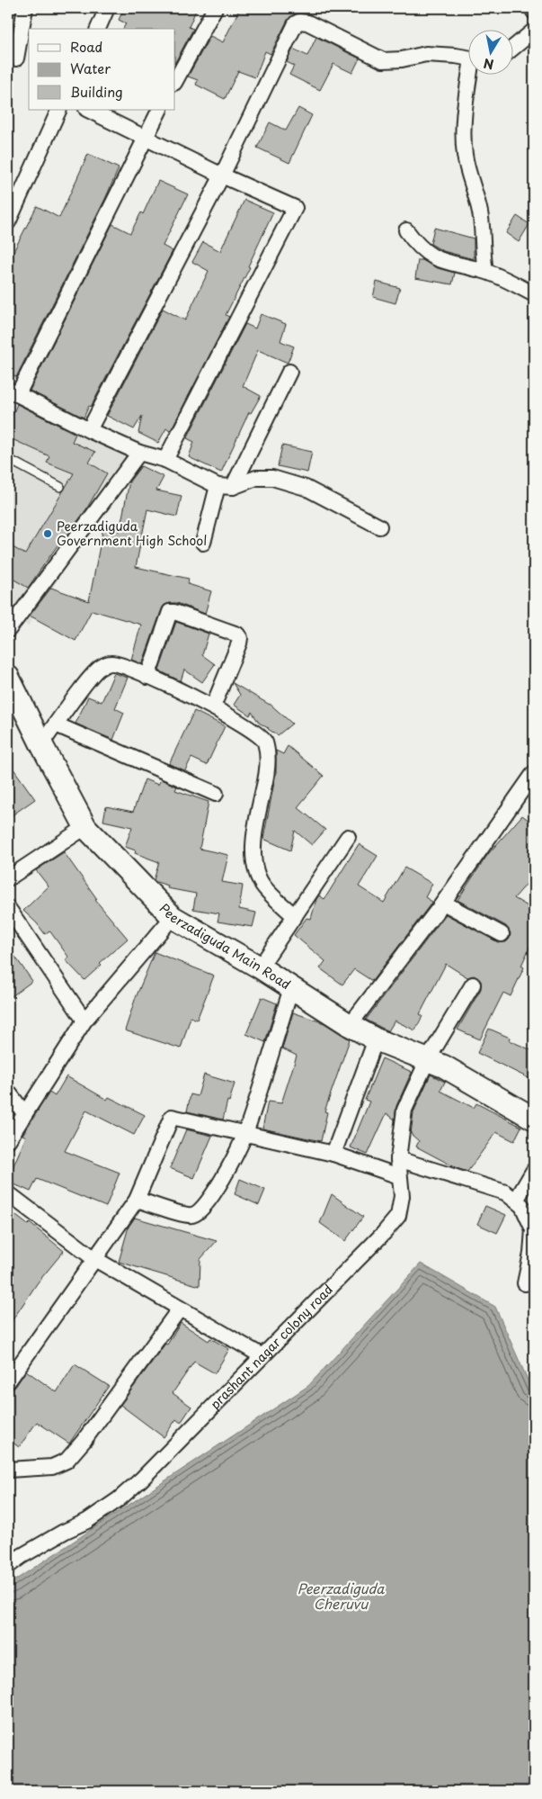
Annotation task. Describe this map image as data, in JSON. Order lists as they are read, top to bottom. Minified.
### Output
{"streets":{"street":["Peerzadiguda Main Road","prashant nagar colony road"]},"crossings":[["Peerzadiguda Main Road","prashant nagar colony road"]],"water":["Peerzadiguda Cheruvu"],"places":["Peerzadiguda Government High School"],"legend":["Road","Water","Building"],"north":"bottom"}
